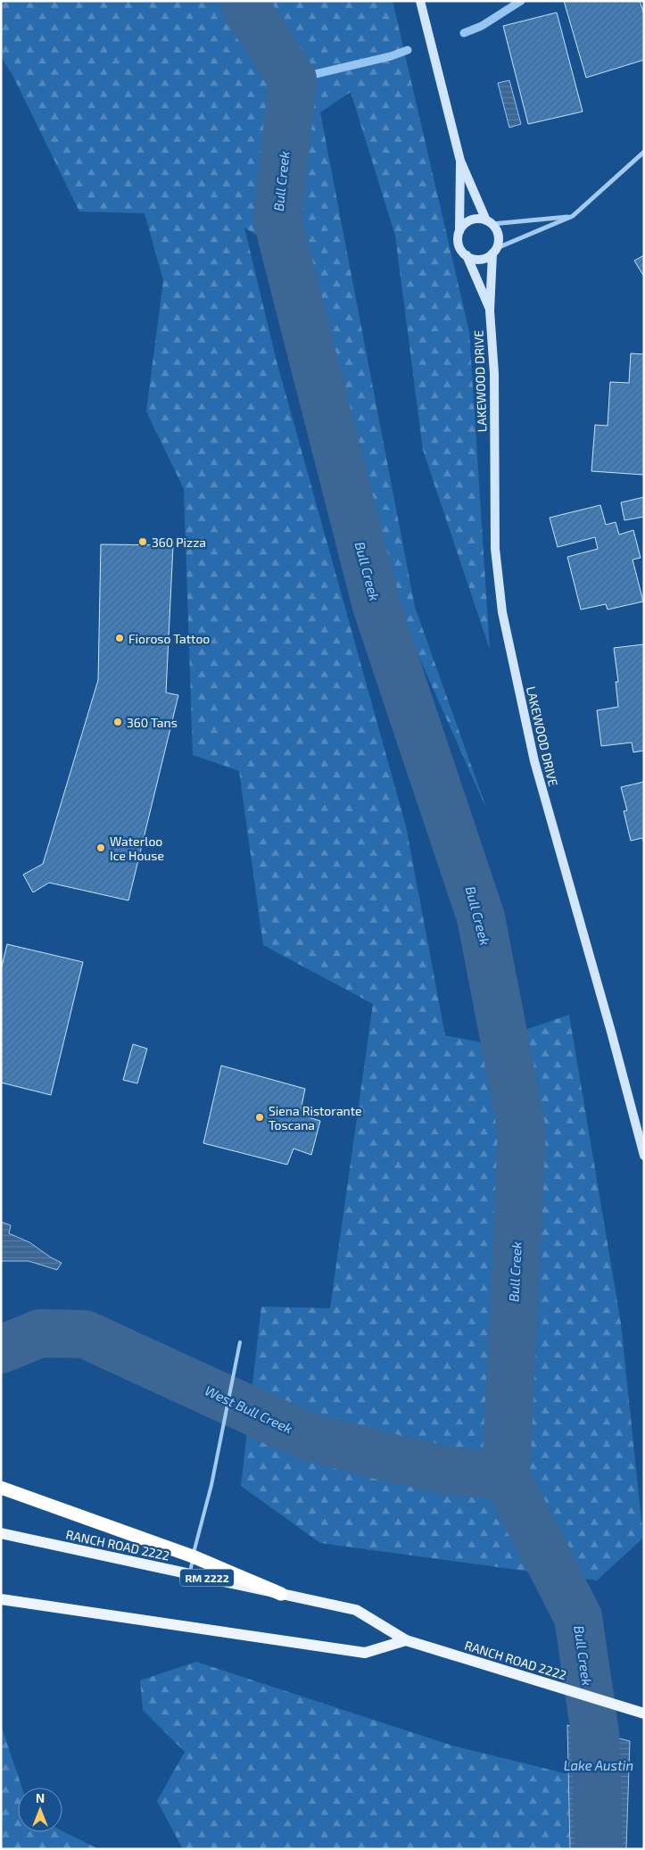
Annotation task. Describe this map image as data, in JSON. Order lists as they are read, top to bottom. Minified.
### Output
{"streets":{"main road":["RANCH ROAD 2222","RM 2222"],"street":["LAKEWOOD DRIVE"]},"water":["Bull Creek","West Bull Creek","Lake Austin"],"places":["360 Pizza","Fioroso Tattoo","360 Tans","Waterloo Ice House","Siena Ristorante Toscana"],"north":"top"}
